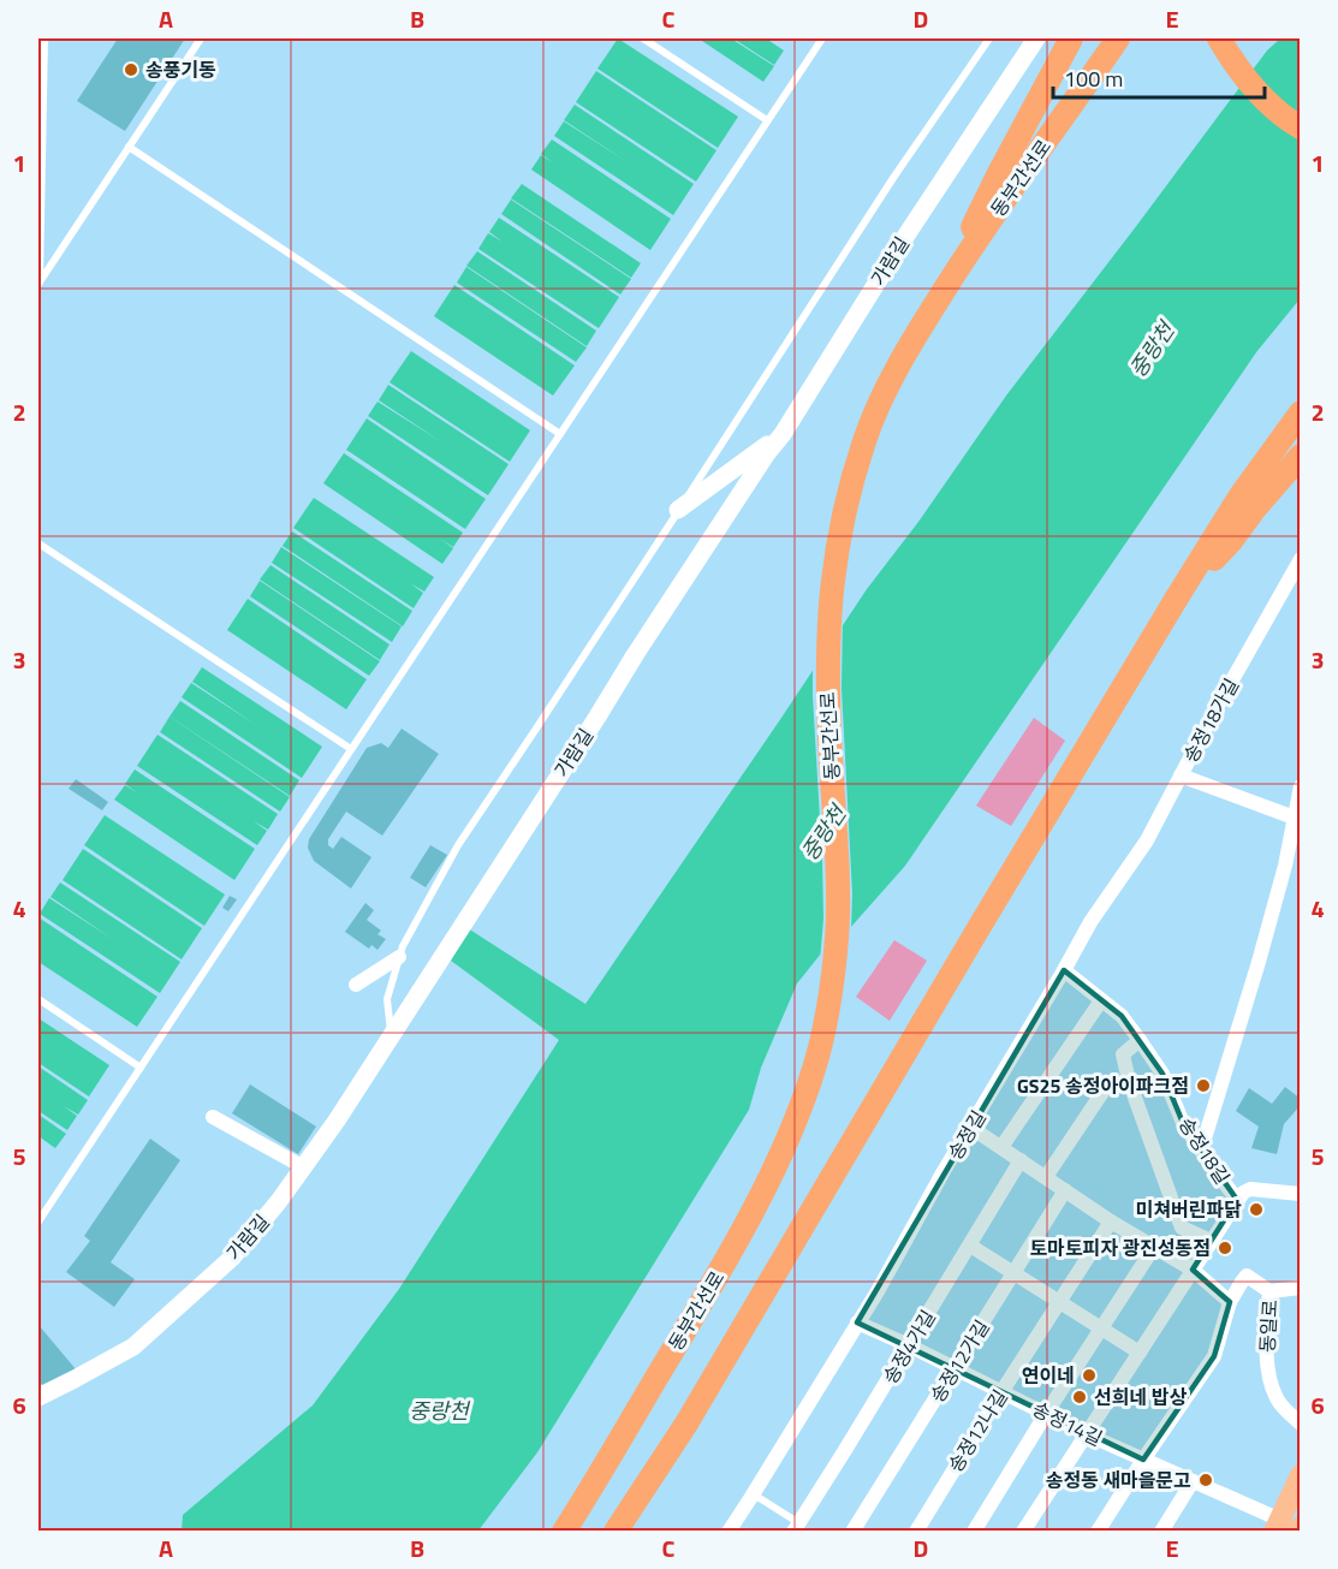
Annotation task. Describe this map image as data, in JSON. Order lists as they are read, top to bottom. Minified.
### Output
{"streets":{"highway":["동부간선로"],"street":["가람길","송정18가길","송정길","송정18길","동일로","송정4가길","송정12가길","송정14길","송정12나길"]},"crossings":[["송정18가길","송정길"],["송정길","송정18길"],["송정길","송정14길"],["송정4가길","송정14길"],["송정12가길","송정14길"],["송정14길","송정12나길"]],"water":["중랑천"],"places":["송풍기동","GS25 송정아이파크점","미쳐버린파닭","토마토피자 광진성동점","연이네","선희네 밥상","송정동 새마을문고"],"scale_bar":"100 m","grid":{"columns":["A","B","C","D","E"],"rows":["1","2","3","4","5","6"]}}
